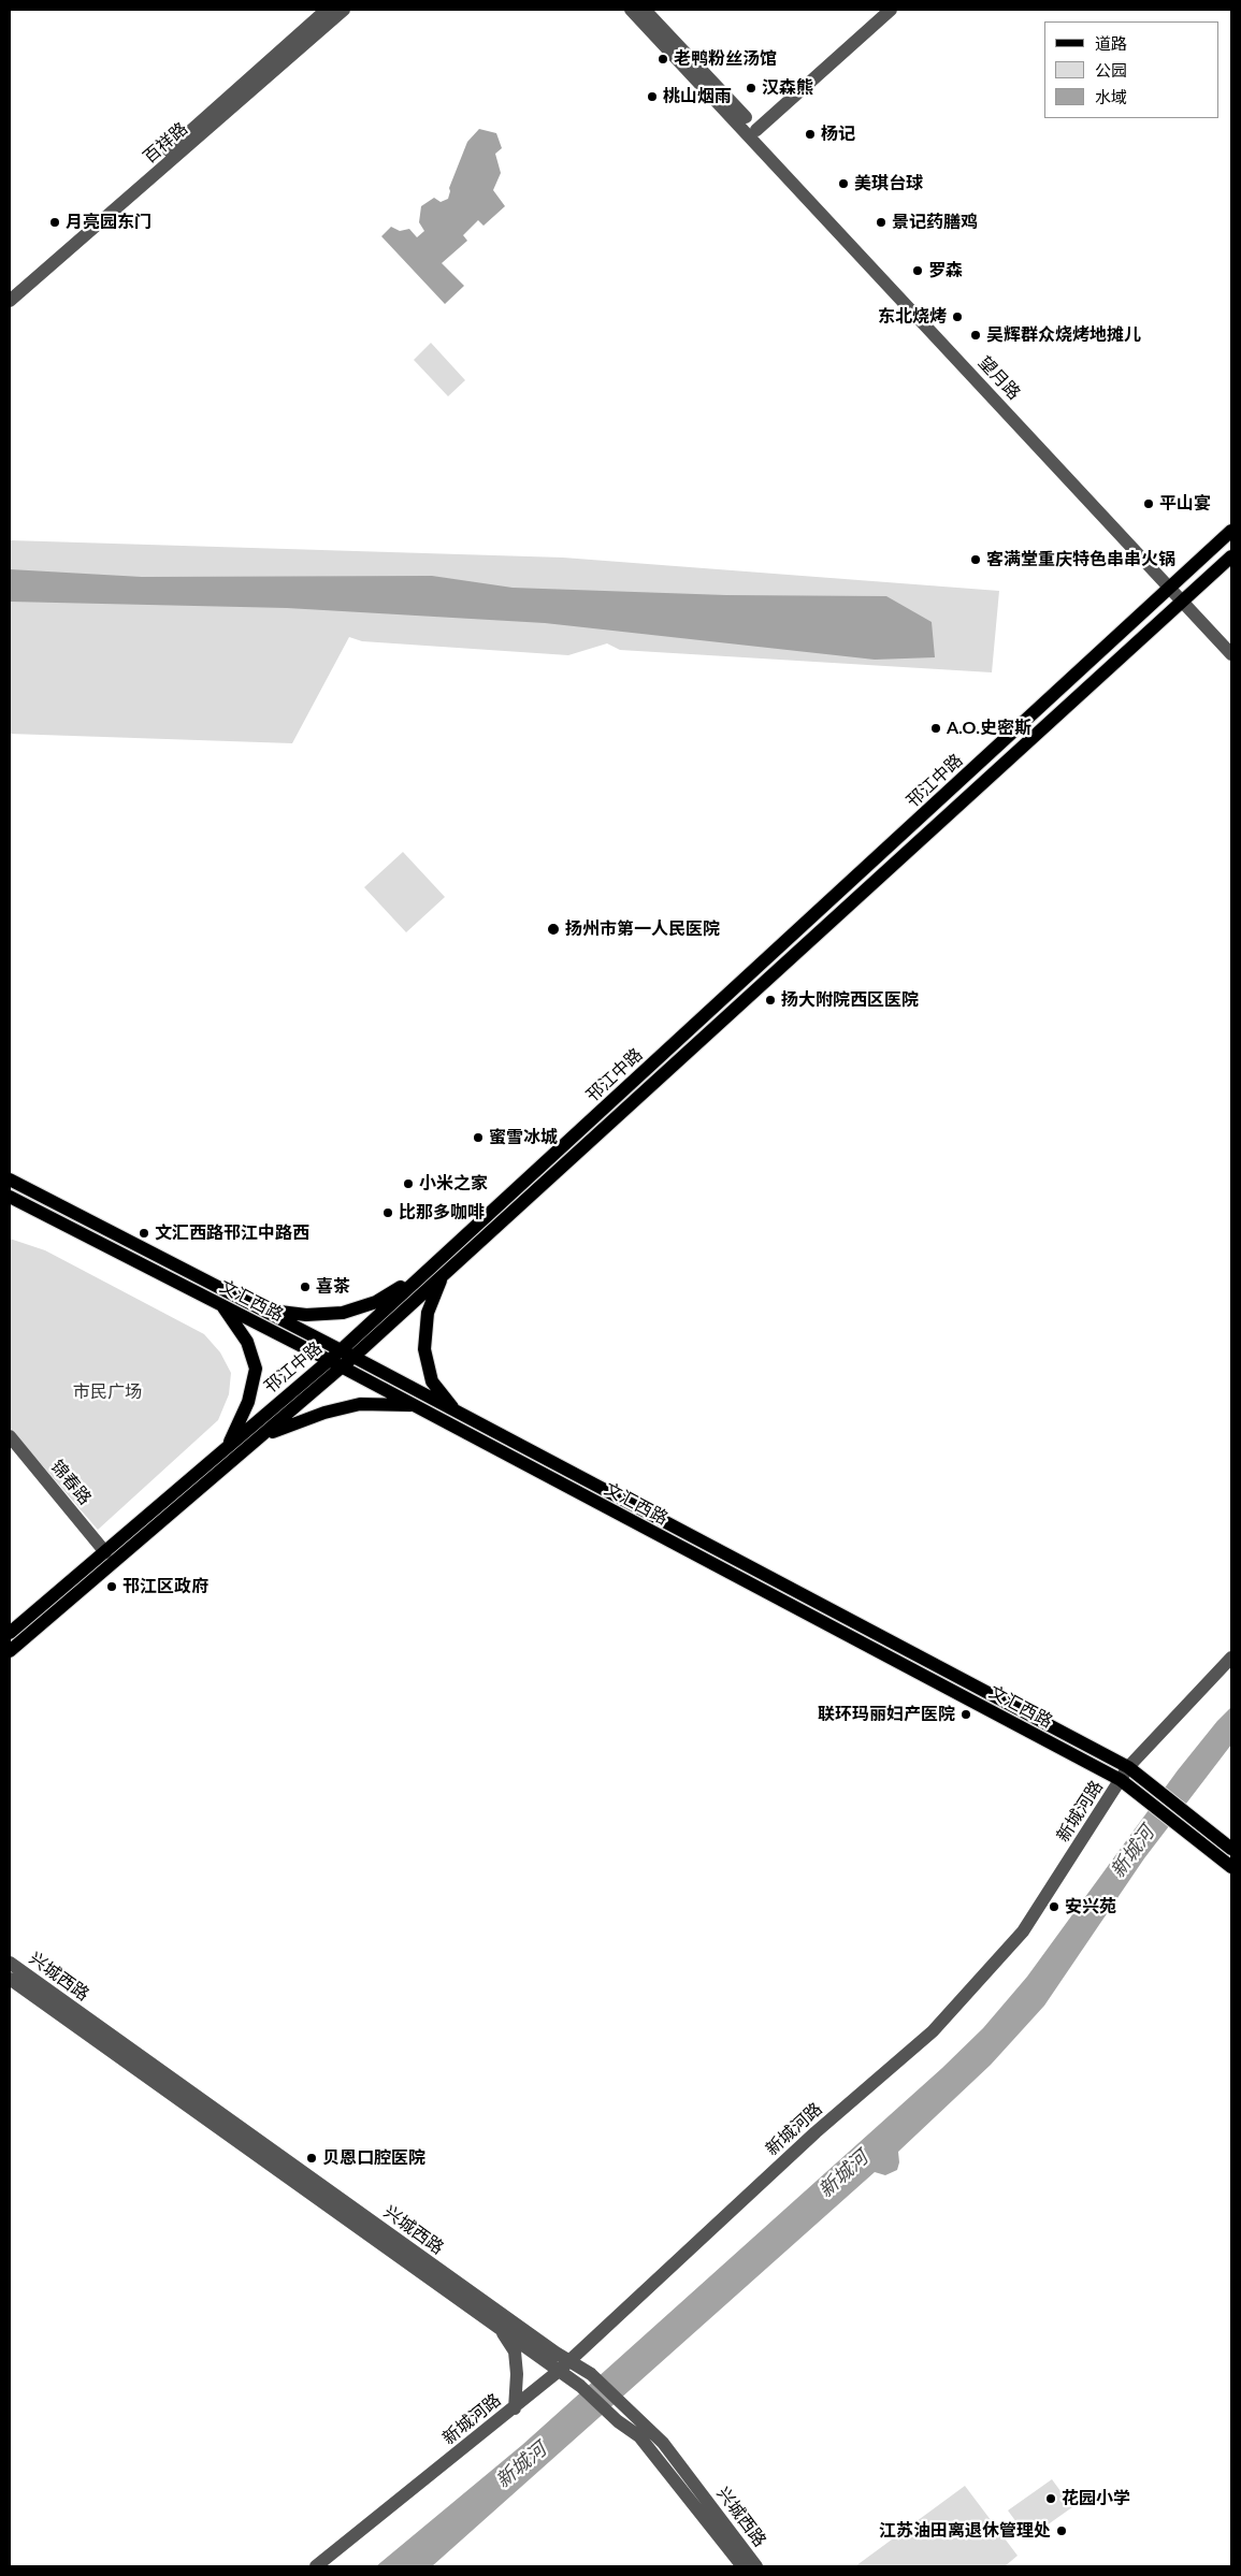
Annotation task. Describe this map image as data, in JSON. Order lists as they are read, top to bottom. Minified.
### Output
{"streets":{"main road":["邗江中路","文汇西路"],"street":["百祥路","望月路","锦春路","新城河路","兴城西路"]},"crossings":[["望月路","邗江中路"],["邗江中路","文汇西路"],["邗江中路","锦春路"],["文汇西路","新城河路"],["新城河路","兴城西路"]],"water":["新城河"],"parks":["市民广场"],"places":["老鸭粉丝汤馆","汉森熊","桃山烟雨","杨记","美琪台球","月亮园东门","景记药膳鸡","罗森","东北烧烤","吴辉群众烧烤地摊儿","平山宴","客满堂重庆特色串串火锅","A.O.史密斯","扬州市第一人民医院","扬大附院西区医院","蜜雪冰城","小米之家","比那多咖啡","文汇西路邗江中路西","喜茶","邗江区政府","联环玛丽妇产医院","安兴苑","贝恩口腔医院","花园小学","江苏油田离退休管理处"],"legend":["道路","公园","水域"]}
